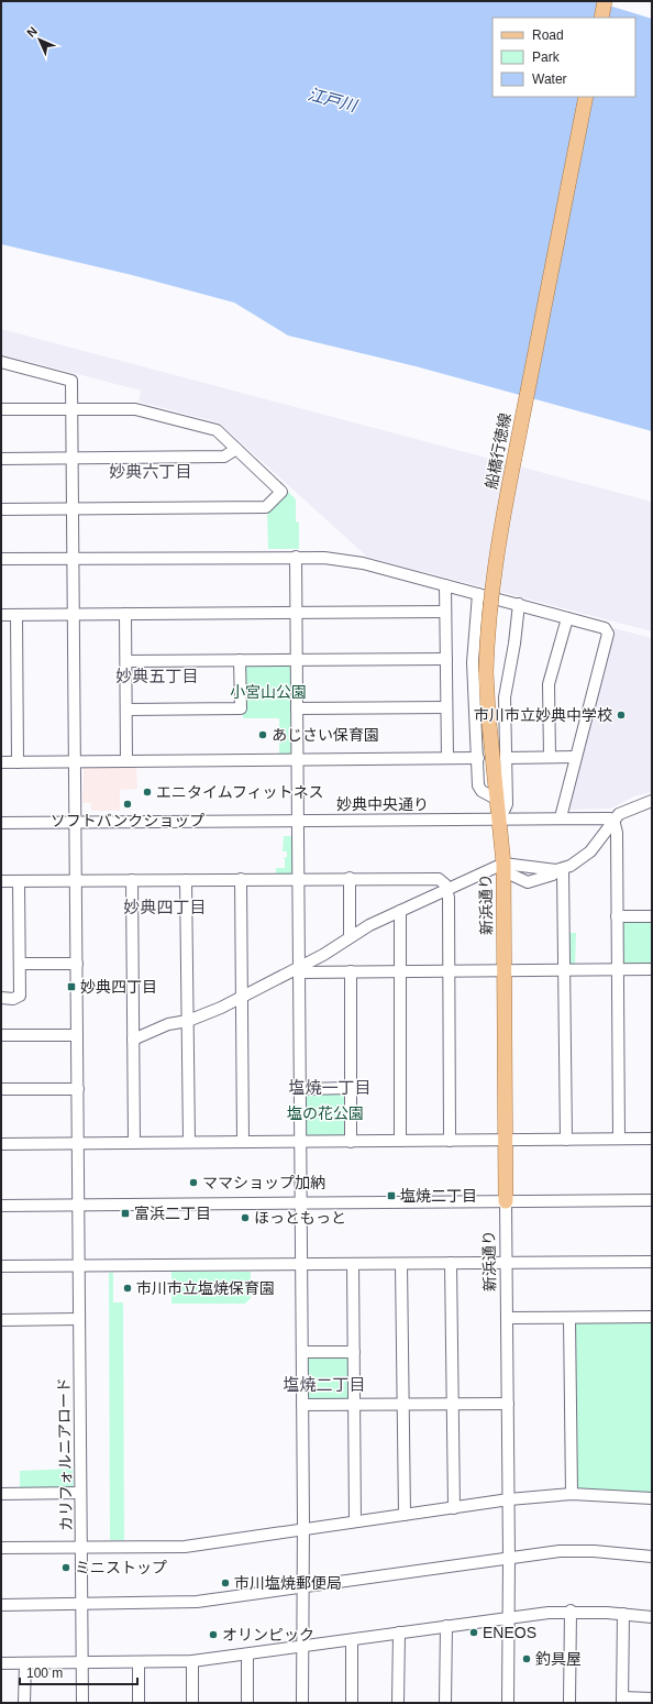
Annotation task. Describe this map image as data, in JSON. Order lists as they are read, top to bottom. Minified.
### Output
{"streets":{"main road":["船橋行徳線","新浜通り"],"street":["妙典中央通り","カリフォルニアロード"]},"crossings":[["船橋行徳線","妙典中央通り"],["船橋行徳線","新浜通り"],["妙典中央通り","新浜通り"],["妙典中央通り","カリフォルニアロード"]],"districts":["妙典六丁目","妙典五丁目","妙典四丁目","塩焼一丁目","塩焼二丁目"],"water":["江戸川"],"parks":["小宮山公園","塩の花公園"],"places":{"other":["市川市立妙典中学校","あじさい保育園","エニタイムフィットネス","ソフトバンクショップ","ママショップ加納","ほっともっと","市川市立塩焼保育園","ミニストップ","市川塩焼郵便局","ENEOS","オリンピック","釣具屋"],"transit":["妙典四丁目","塩焼二丁目","富浜二丁目"]},"legend":["Road","Park","Water"],"scale_bar":"100 m","north":"top left"}
